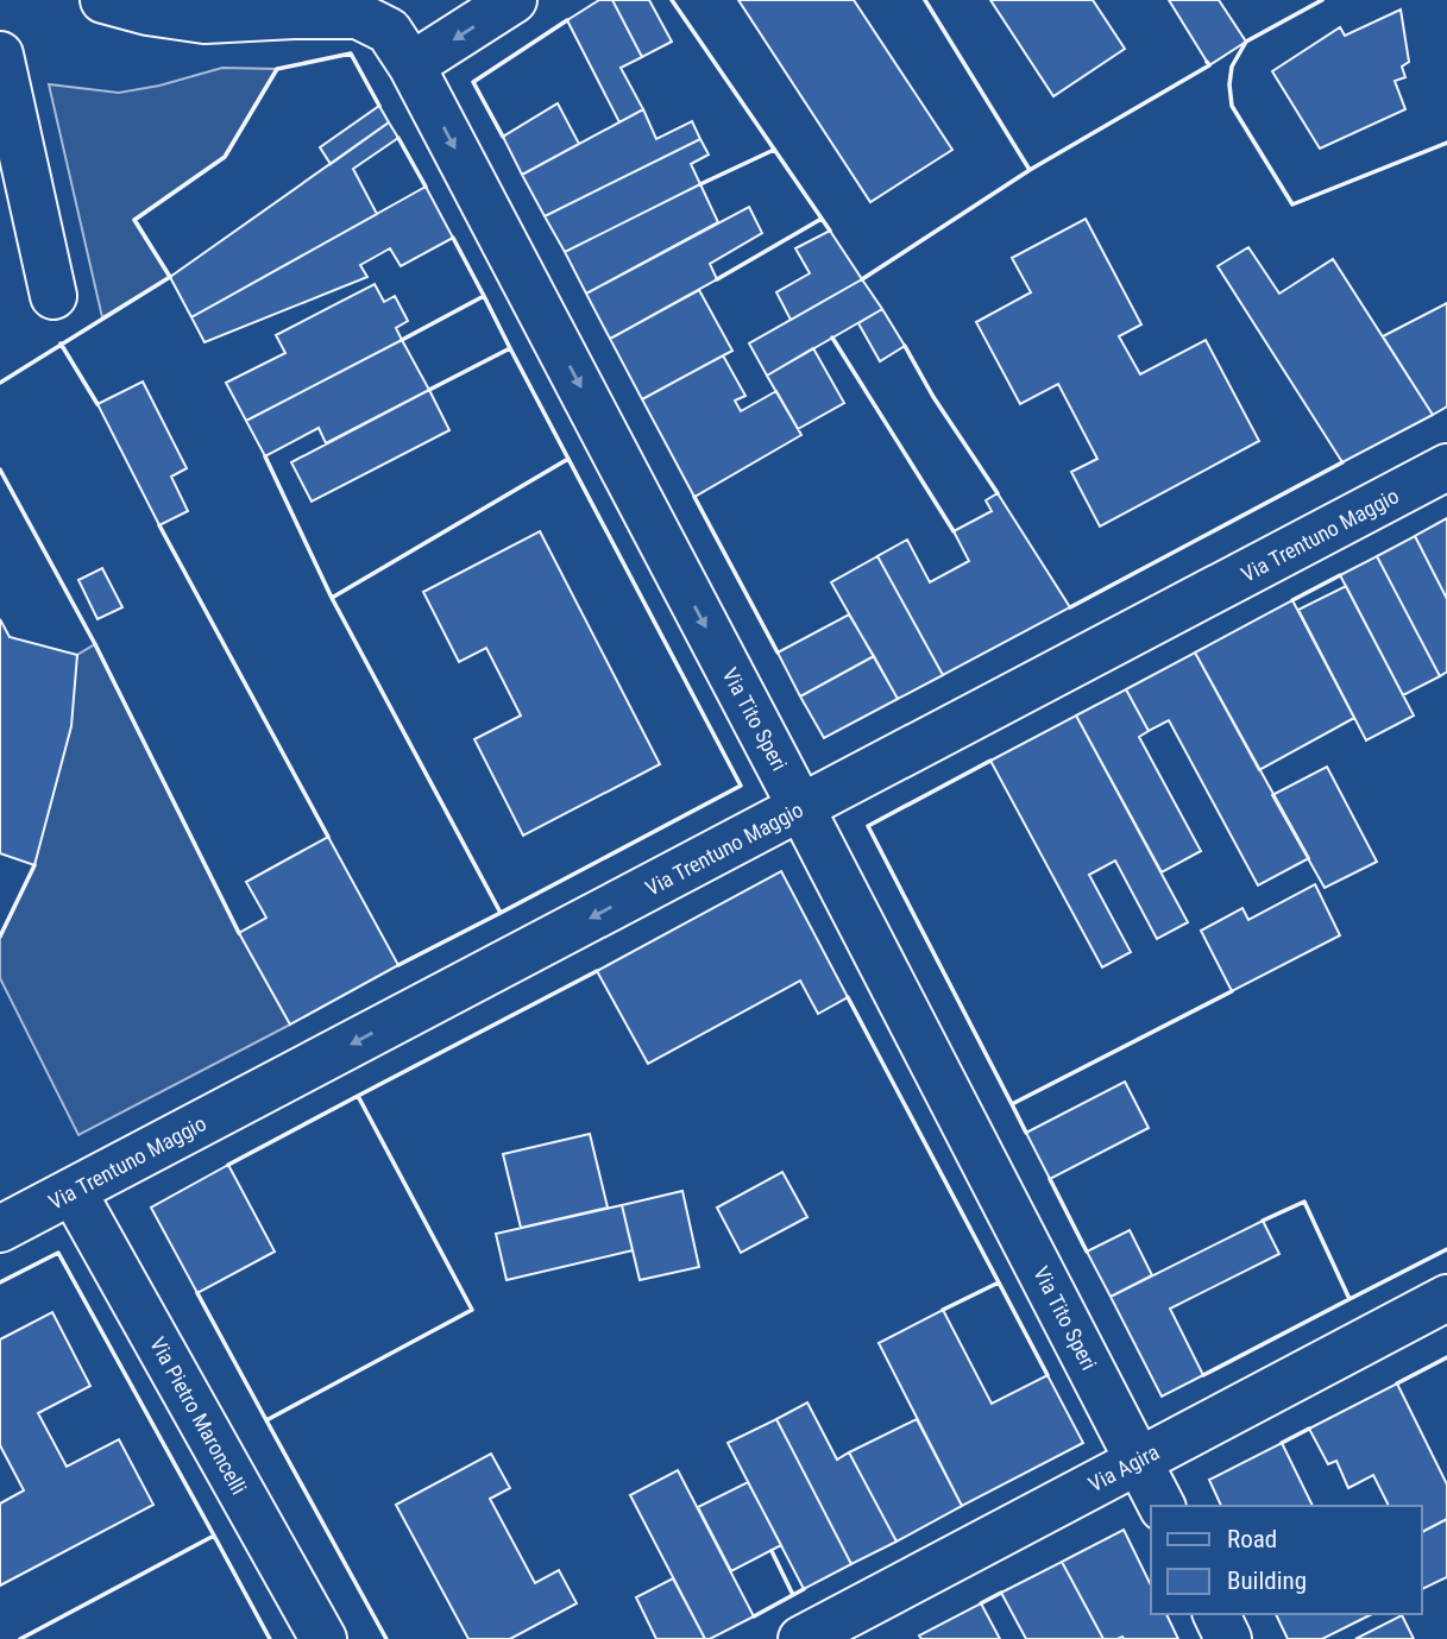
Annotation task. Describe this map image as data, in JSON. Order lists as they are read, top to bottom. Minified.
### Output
{"streets":{"street":["Via Trentuno Maggio","Via Tito Speri","Via Pietro Maroncelli","Via Agira"]},"crossings":[["Via Trentuno Maggio","Via Tito Speri"],["Via Trentuno Maggio","Via Pietro Maroncelli"],["Via Tito Speri","Via Agira"]],"one_way":["Via Trentuno Maggio","Via Tito Speri"],"legend":["Road","Building"]}
